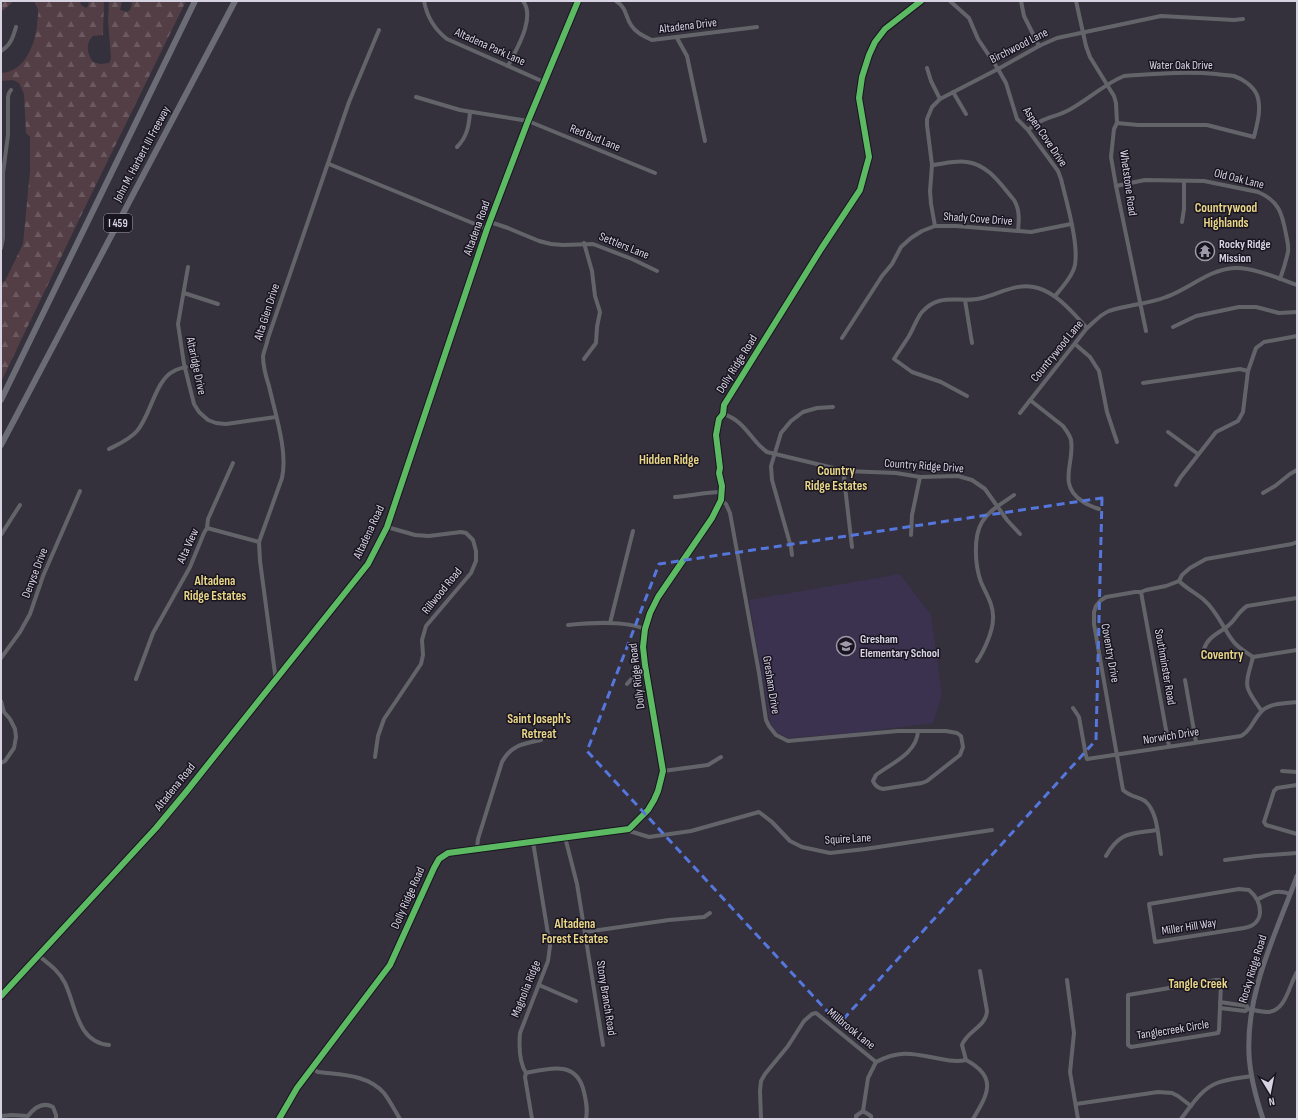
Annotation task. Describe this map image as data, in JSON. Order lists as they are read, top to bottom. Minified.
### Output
{"streets":{"highway":["John M. Harbert III Freeway","I 459"],"main road":["Rocky Ridge Road"],"street":["Altadena Drive","Birchwood Lane","Altadena Park Lane","Water Oak Drive","Aspen Cove Drive","Red Bud Lane","Old Oak Lane","Whetstone Road","Shady Cove Drive","Altadena Road","Settlers Lane","Alta Glen Drive","Countrywood Lane","Dolly Ridge Road","Altaridge Drive","Country Ridge Drive","Alta View","Denyse Drive","Rillwood Road","Coventry Drive","Southminster Road","Gresham Drive","Norwich Drive","Squire Lane","Miller Hill Way","Magnolia Ridge","Stony Branch Road","Millbrook Lane","Tanglecreek Circle"]},"crossings":[["Birchwood Lane","Aspen Cove Drive"],["Birchwood Lane","Whetstone Road"],["Birchwood Lane","Shady Cove Drive"],["Altadena Park Lane","Altadena Road"],["Water Oak Drive","Aspen Cove Drive"],["Water Oak Drive","Whetstone Road"],["Aspen Cove Drive","Shady Cove Drive"],["Red Bud Lane","Altadena Road"],["Old Oak Lane","Whetstone Road"],["Old Oak Lane","Countrywood Lane"],["Whetstone Road","Countrywood Lane"],["Altadena Road","Settlers Lane"],["Altadena Road","Alta Glen Drive"],["Altadena Road","Rillwood Road"],["Alta Glen Drive","Altaridge Drive"],["Dolly Ridge Road","Country Ridge Drive"],["Dolly Ridge Road","Gresham Drive"],["Dolly Ridge Road","Squire Lane"],["Dolly Ridge Road","Magnolia Ridge"],["Dolly Ridge Road","Stony Branch Road"],["Coventry Drive","Southminster Road"],["Coventry Drive","Norwich Drive"],["Southminster Road","Norwich Drive"],["Rocky Ridge Road","Tanglecreek Circle"]],"districts":["Countrywood Highlands","Hidden Ridge","Country Ridge Estates","Altadena Ridge Estates","Coventry","Saint Joseph's Retreat","Altadena Forest Estates","Tangle Creek"],"places":{"temple":["Rocky Ridge Mission"],"school or university":["Gresham Elementary School"]},"north":"bottom"}
